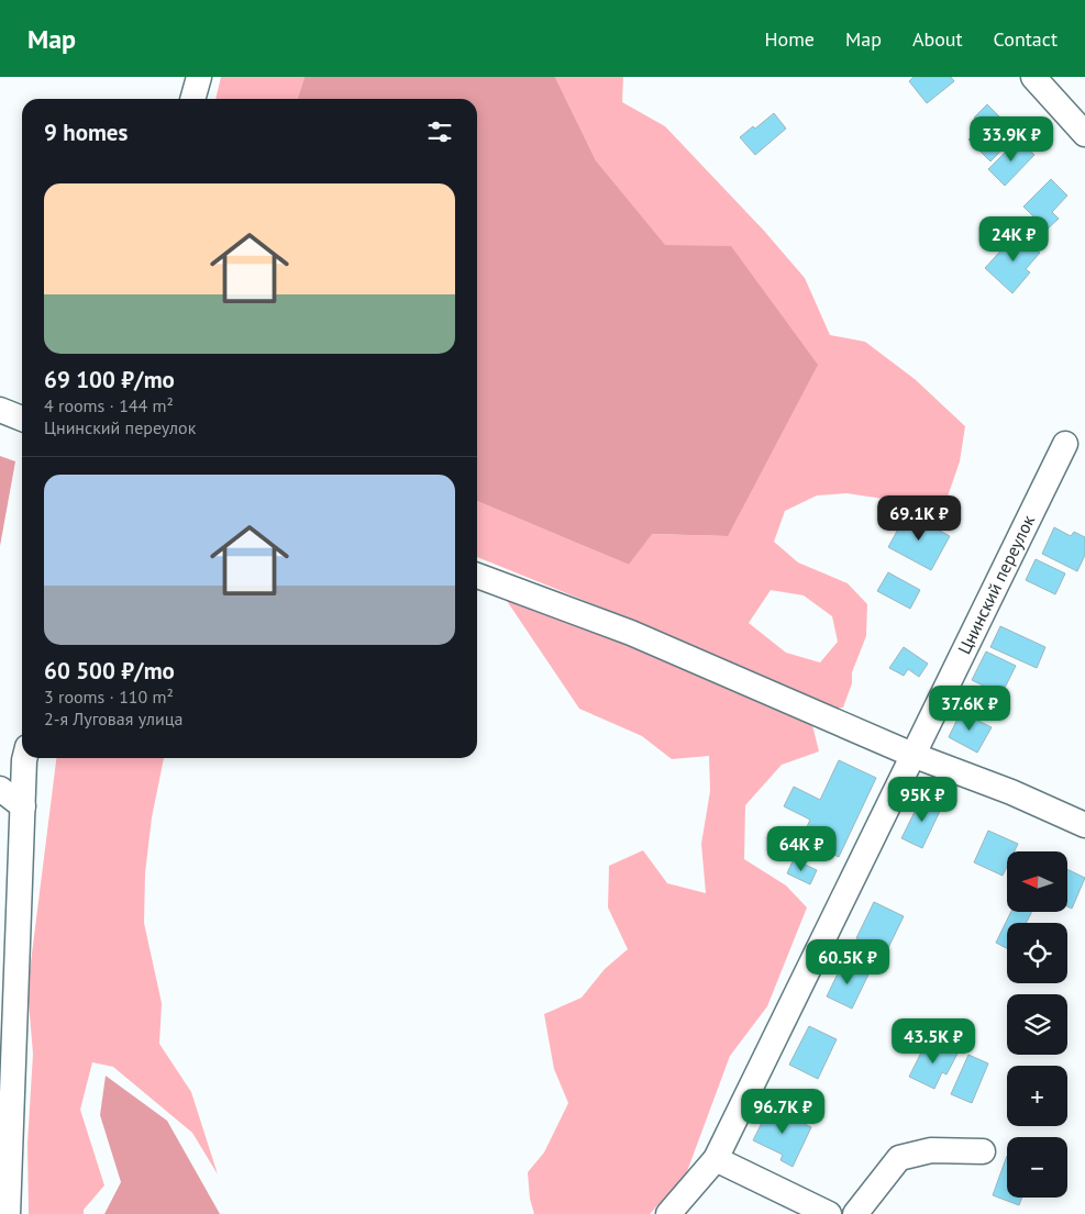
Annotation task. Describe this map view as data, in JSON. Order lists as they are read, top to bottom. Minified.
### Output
{"streets":{"street":["Цнинский переулок"]},"north":"left","page":{"header":"Map","nav":["Home","Map","About","Contact"],"heading":"9 homes","price":["33.9K ₽","24K ₽","69.1K ₽","37.6K ₽","95K ₽","64K ₽","60.5K ₽","43.5K ₽","96.7K ₽"],"list":[{"name":"69 100 ₽/mo","note":"4 rooms · 144 m² · Цнинский переулок"},{"name":"60 500 ₽/mo","note":"3 rooms · 110 m² · 2-я Луговая улица"}],"map_buttons":["+","−"]}}
